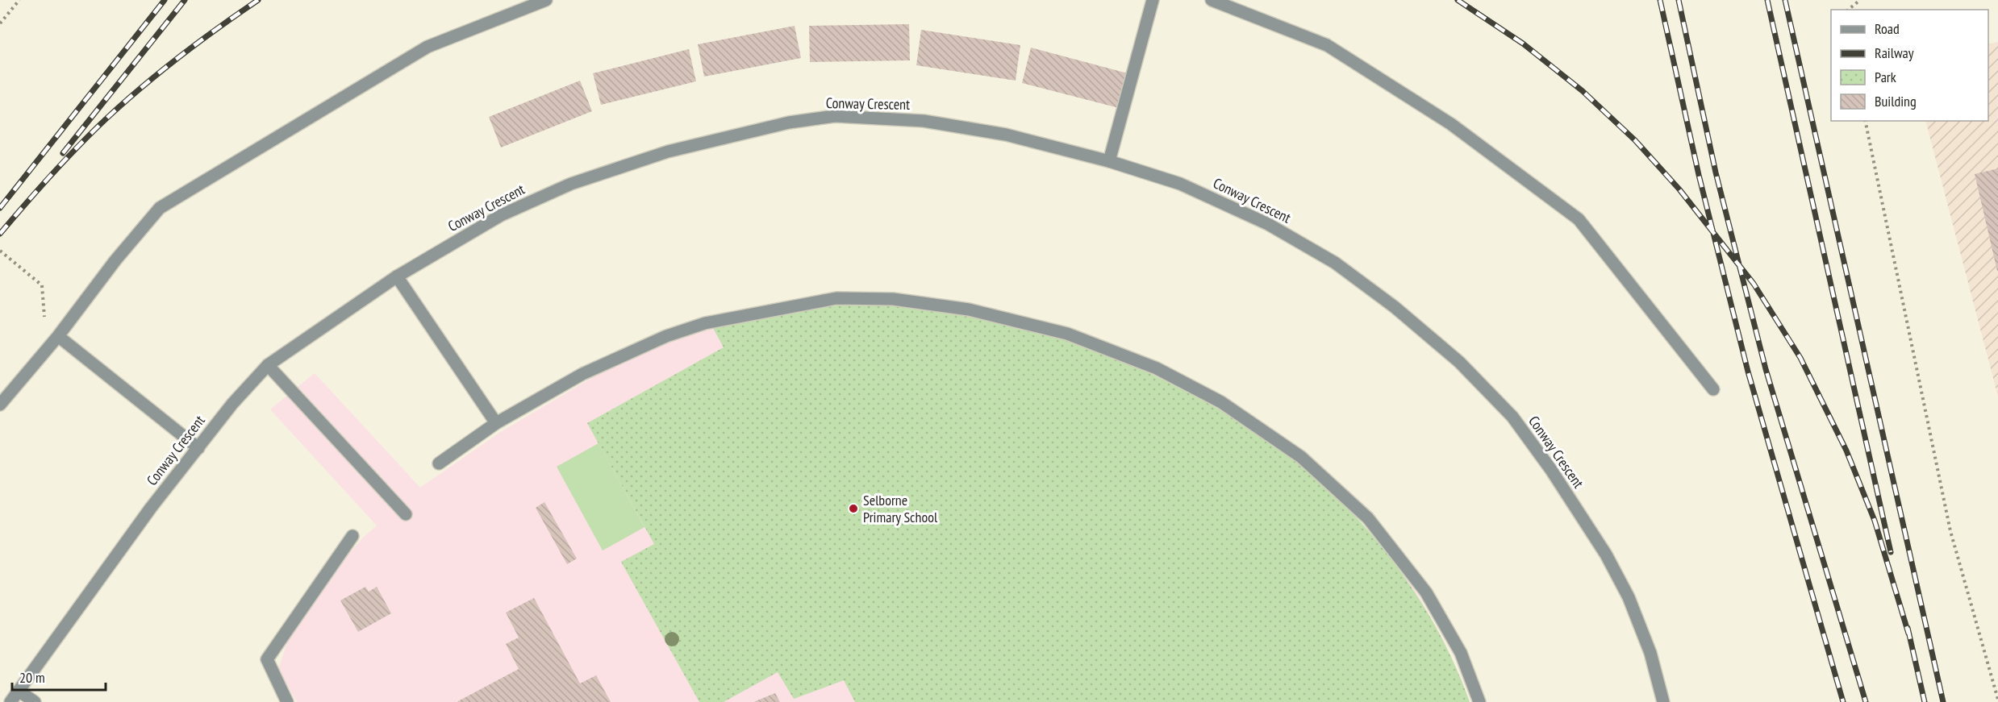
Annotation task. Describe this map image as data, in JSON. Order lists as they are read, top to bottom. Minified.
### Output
{"streets":{"street":["Conway Crescent"]},"places":["Selborne Primary School"],"legend":["Road","Railway","Park","Building"],"scale_bar":"20 m"}
